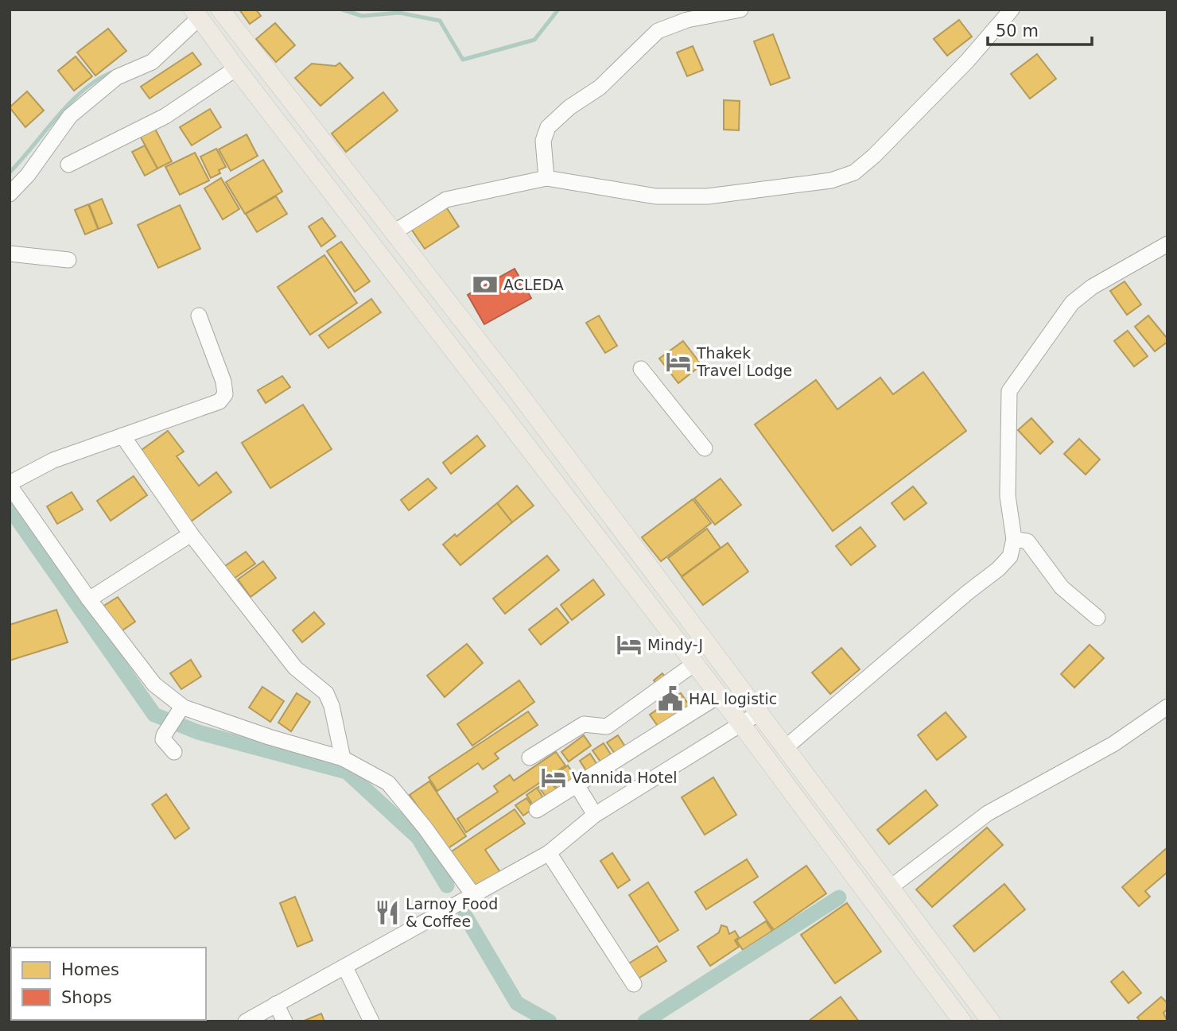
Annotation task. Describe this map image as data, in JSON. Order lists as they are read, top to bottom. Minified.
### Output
{"places":{"bank":["ACLEDA"],"hotel":["Thakek Travel Lodge","Mindy-J","Vannida Hotel"],"public building":["HAL logistic"],"restaurant":["Larnoy Food & Coffee"]},"legend":["Homes","Shops"],"scale_bar":"50 m"}
